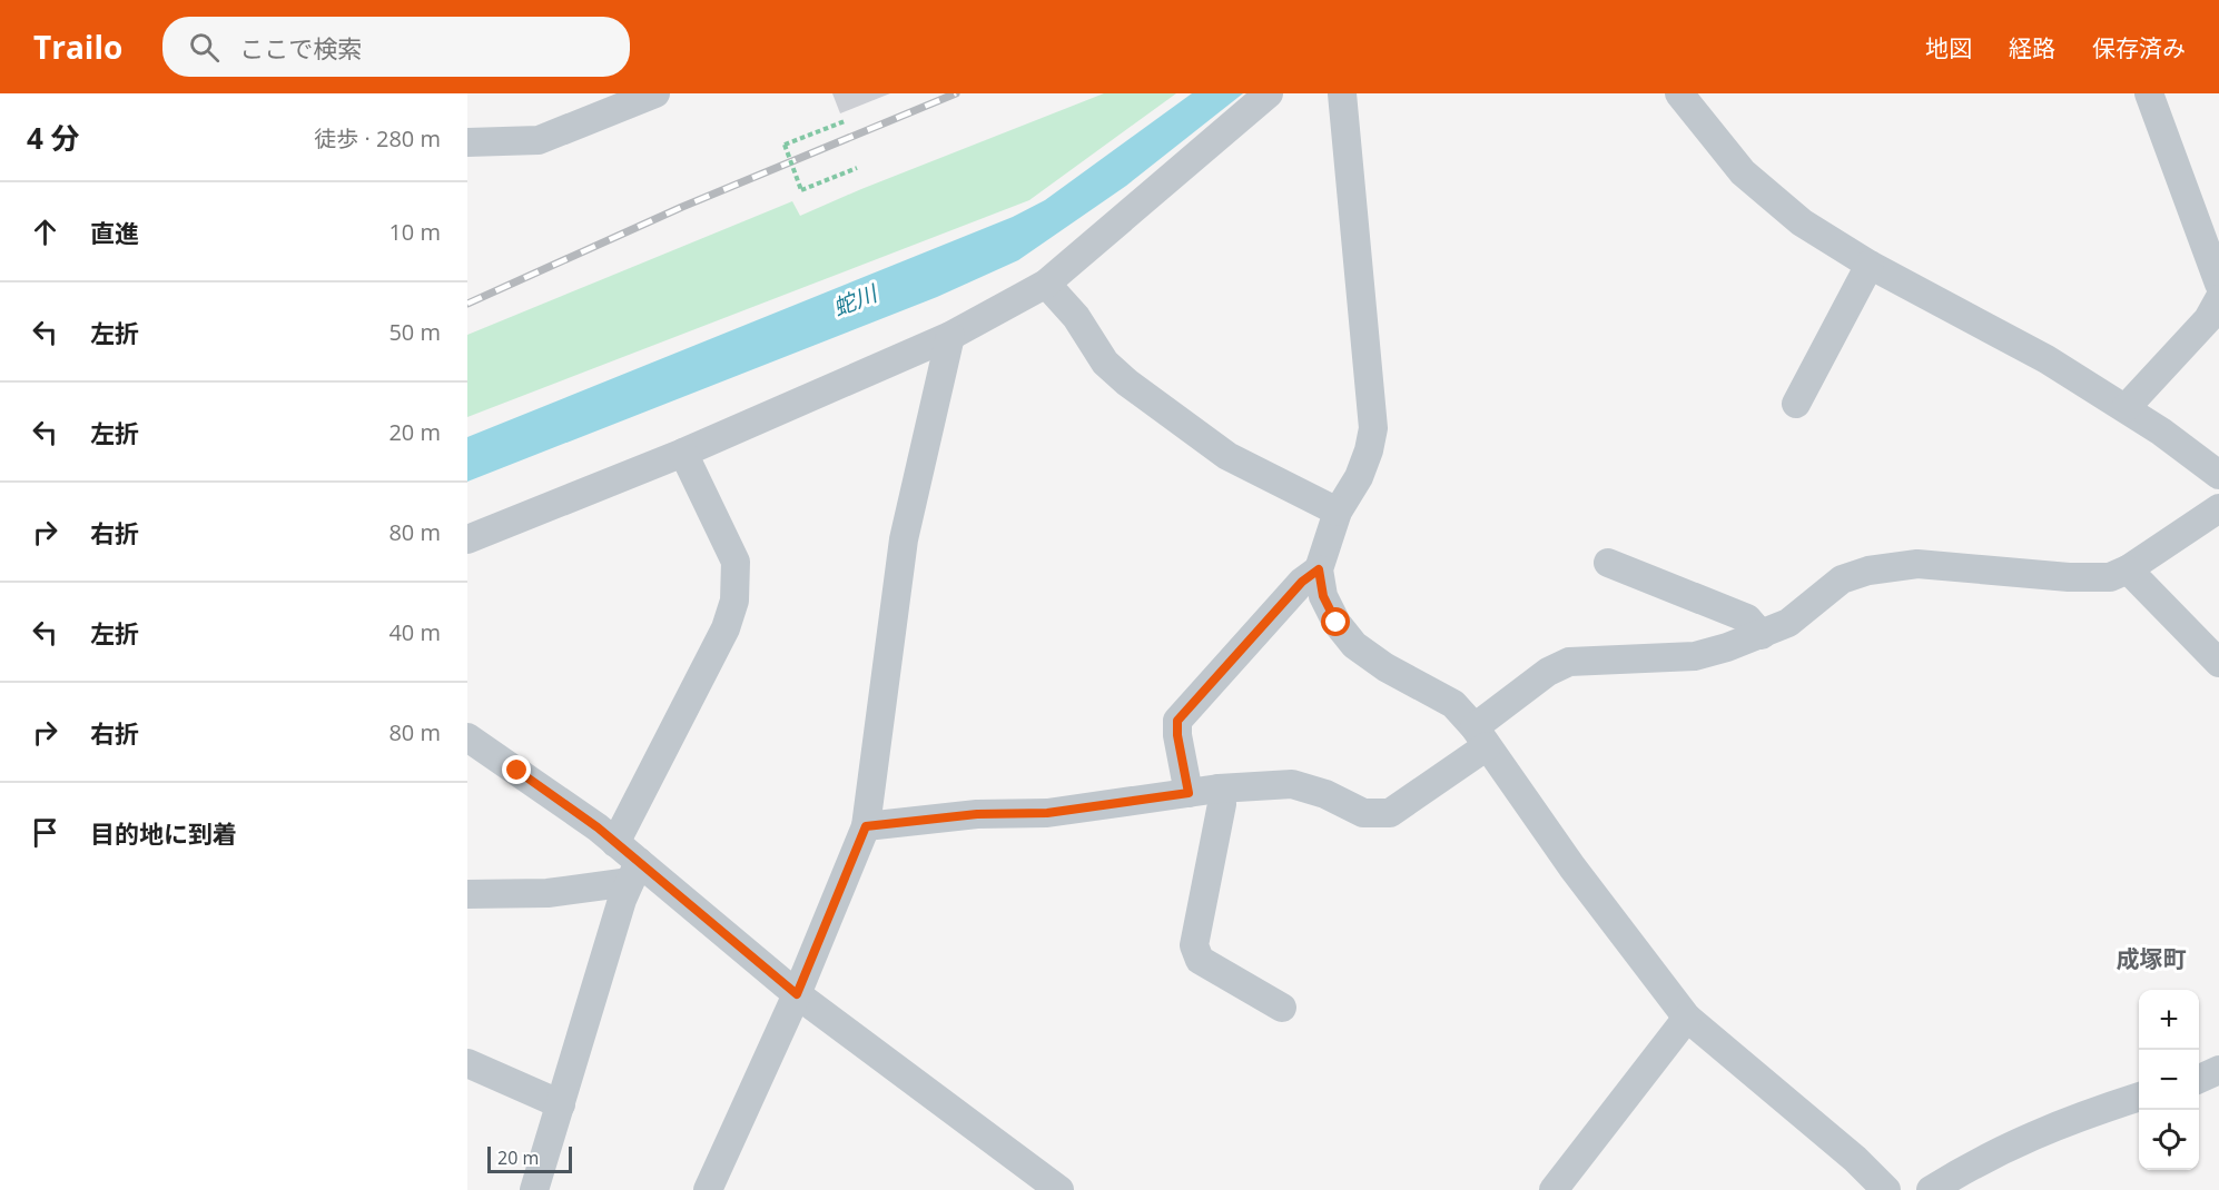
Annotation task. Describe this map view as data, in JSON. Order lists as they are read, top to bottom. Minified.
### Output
{"districts":["成塚町"],"water":["蛇川"],"scale_bar":"20 m","page":{"header":"Trailo","search":"ここで検索","nav":["地図","経路","保存済み"],"heading":["4 分","徒歩 · 280 m"],"list":[["直進","10 m"],["左折","50 m"],["左折","20 m"],["右折","80 m"],["左折","40 m"],["右折","80 m"],"目的地に到着"],"map_buttons":["+","−"],"scale":"20 m"}}
